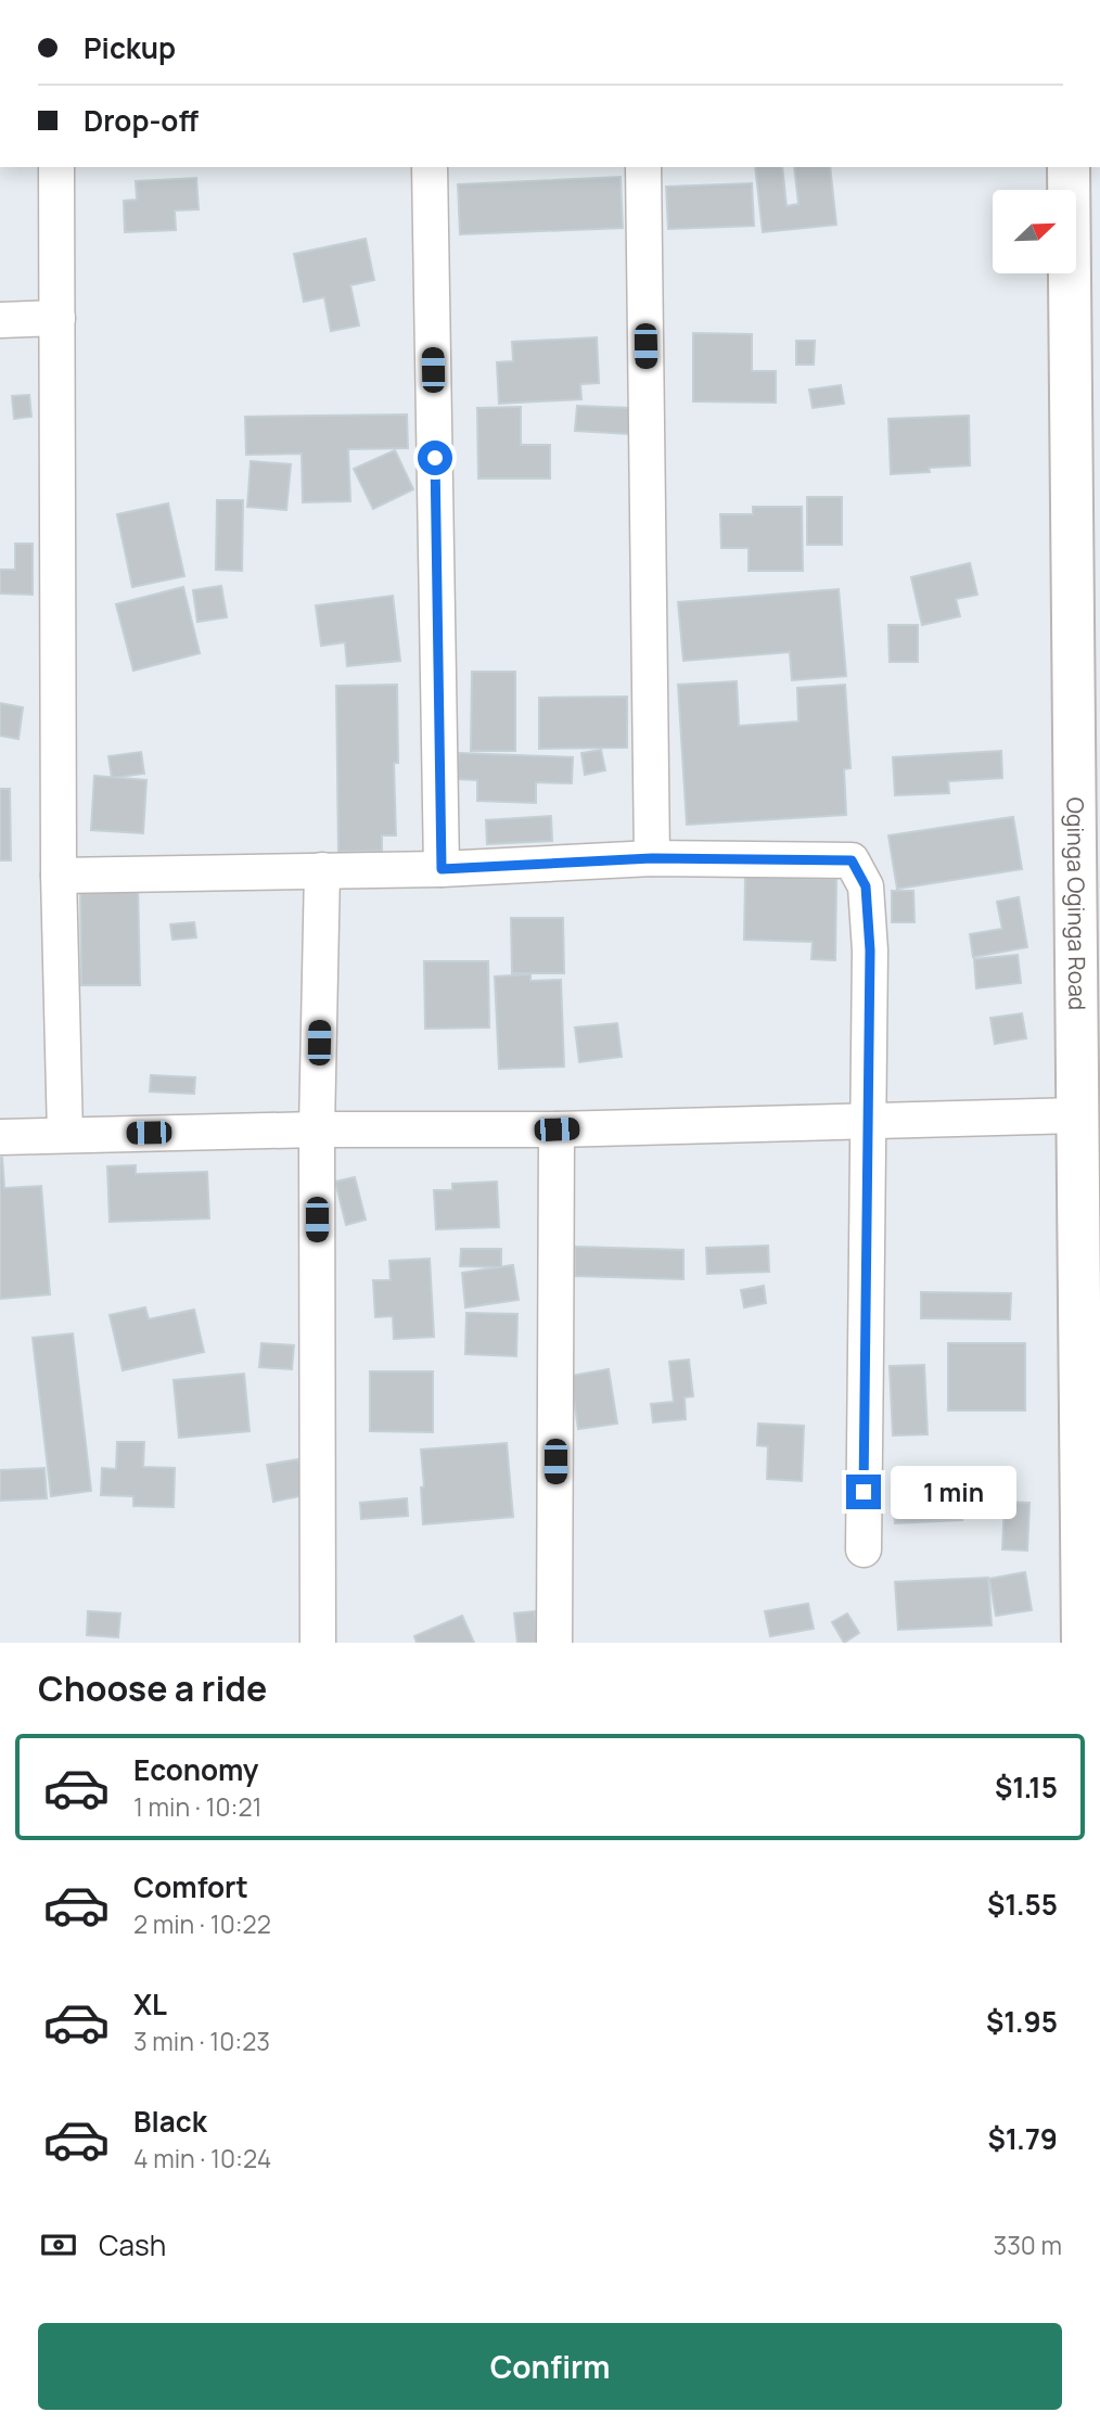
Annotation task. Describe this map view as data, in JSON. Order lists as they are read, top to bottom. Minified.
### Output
{"streets":{"street":["Oginga Oginga Road"]},"north":"top right","page":{"banner":["Pickup","Drop-off"],"bubble":"1 min","heading":"Choose a ride","list":[{"name":"Economy","note":"1 min · 10:21","value":"$1.15"},{"name":"Comfort","note":"2 min · 10:22","value":"$1.55"},{"name":"XL","note":"3 min · 10:23","value":"$1.95"},{"name":"Black","note":"4 min · 10:24","value":"$1.79"}],"pay":["Cash","330 m"],"buttons":"Confirm"}}
